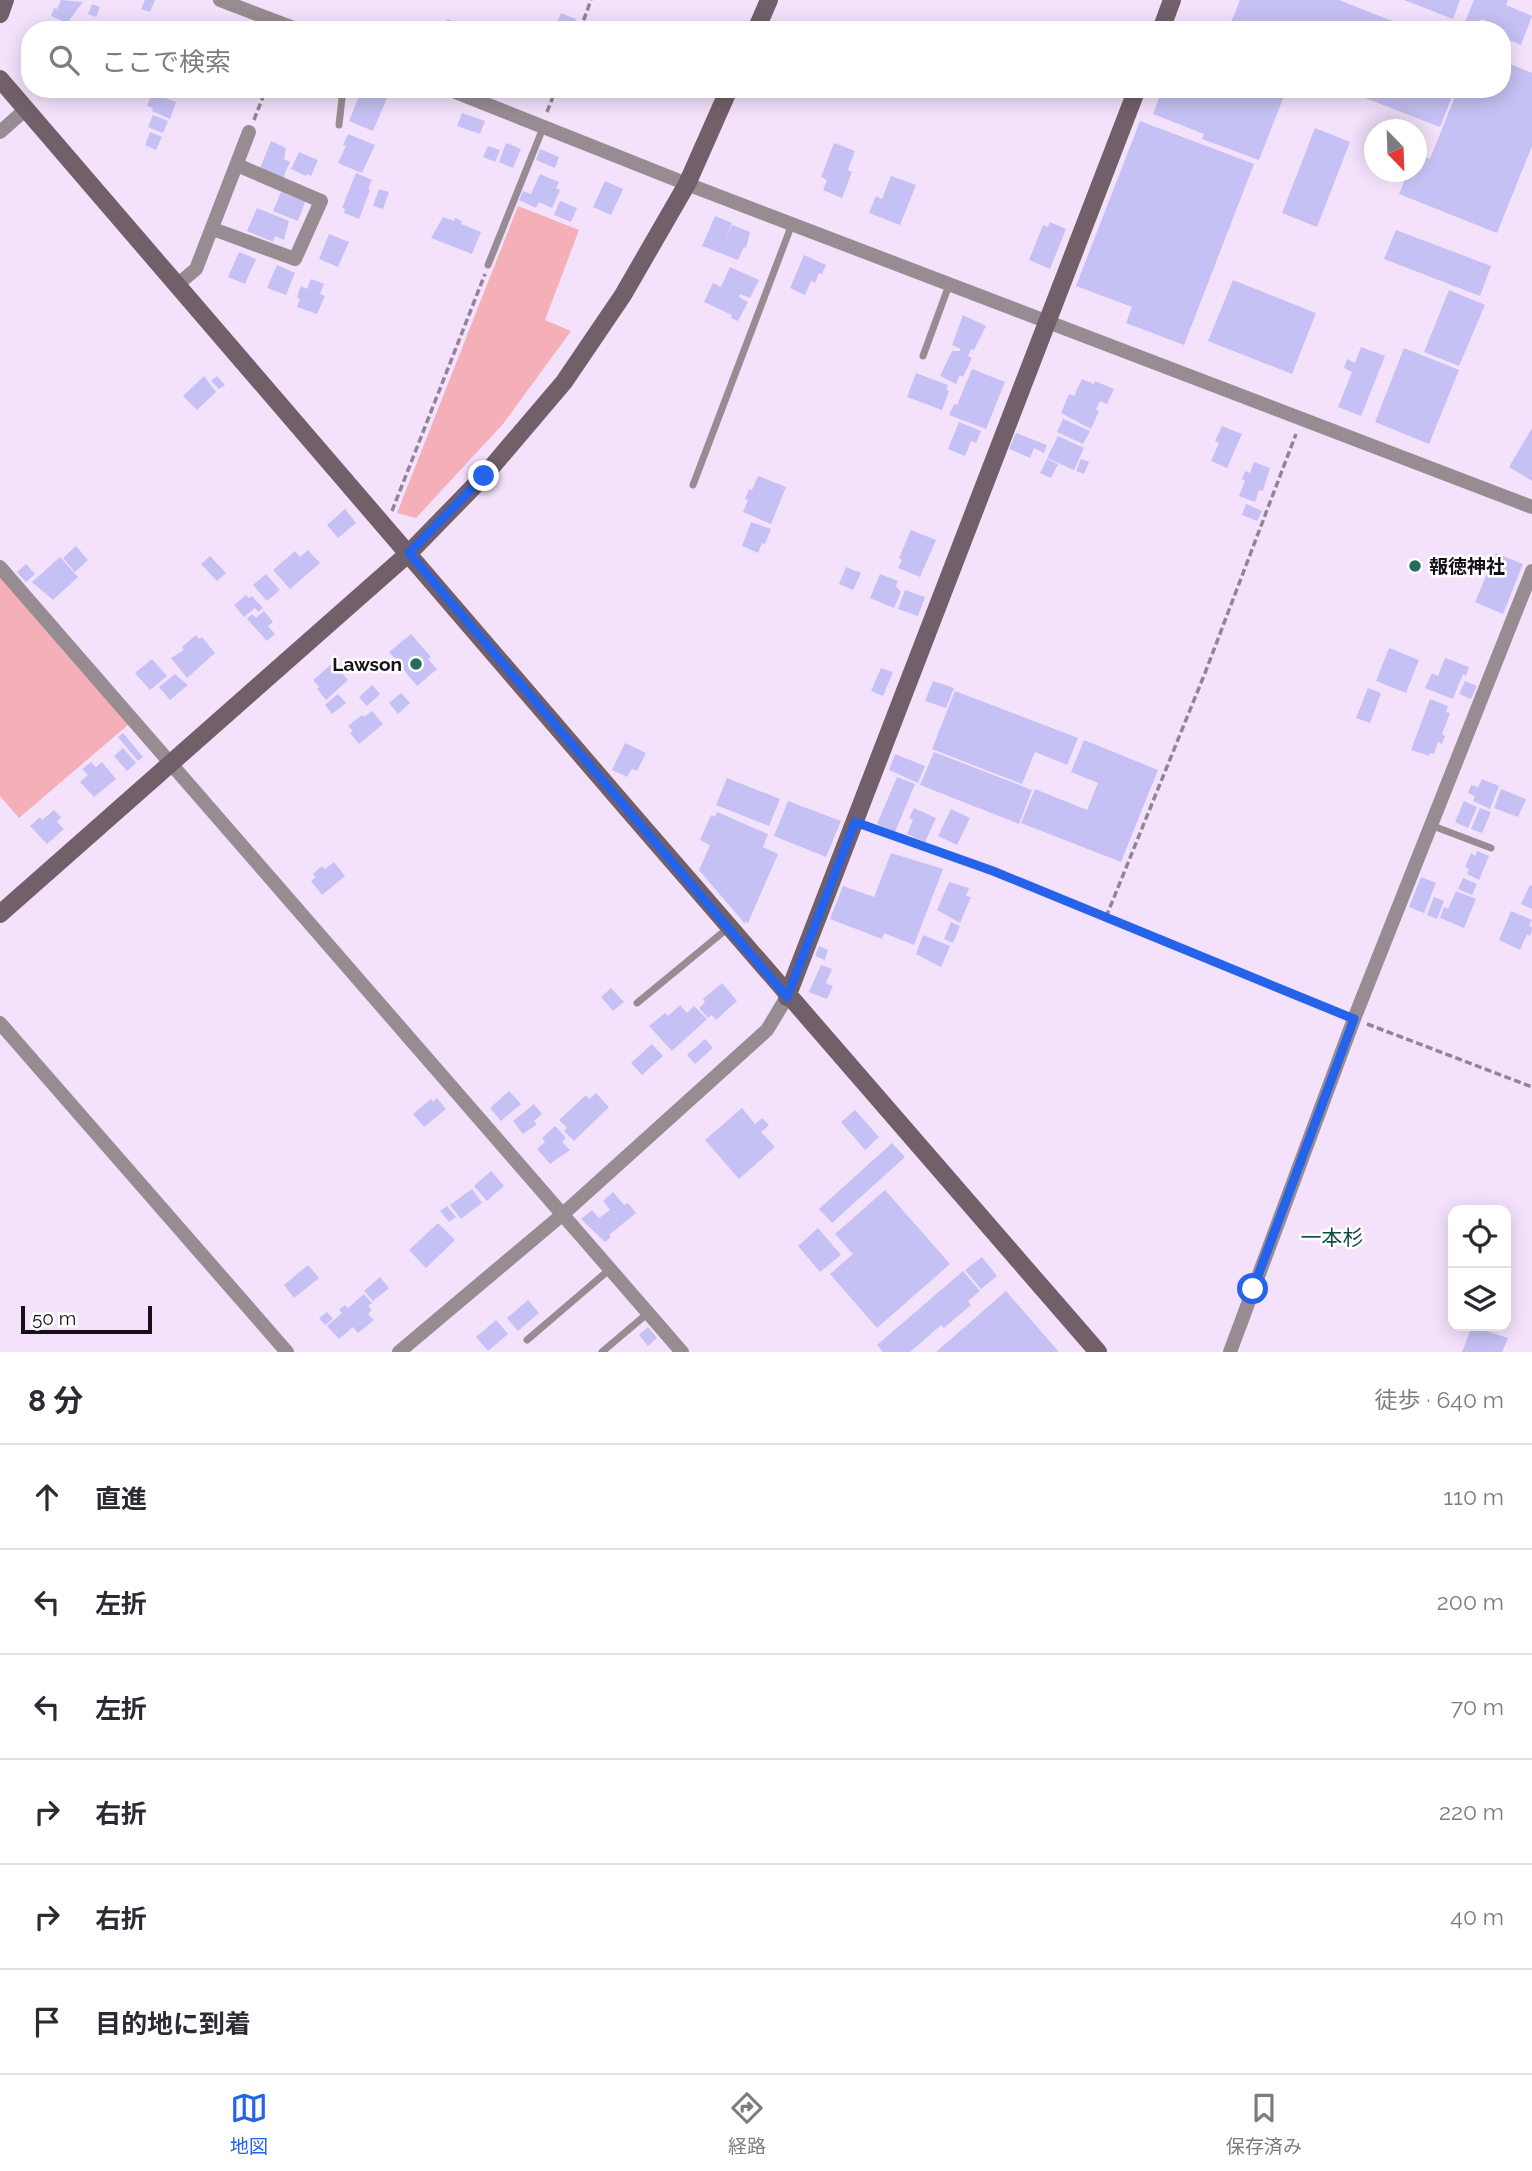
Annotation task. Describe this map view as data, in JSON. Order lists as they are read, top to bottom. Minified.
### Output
{"districts":["一本杉"],"places":["報徳神社","Lawson"],"scale_bar":"50 m","north":"bottom right","page":{"search":"ここで検索","scale":"50 m","heading":["8 分","徒歩 · 640 m"],"list":[["直進","110 m"],["左折","200 m"],["左折","70 m"],["右折","220 m"],["右折","40 m"],"目的地に到着"],"nav":["地図","経路","保存済み"]}}
